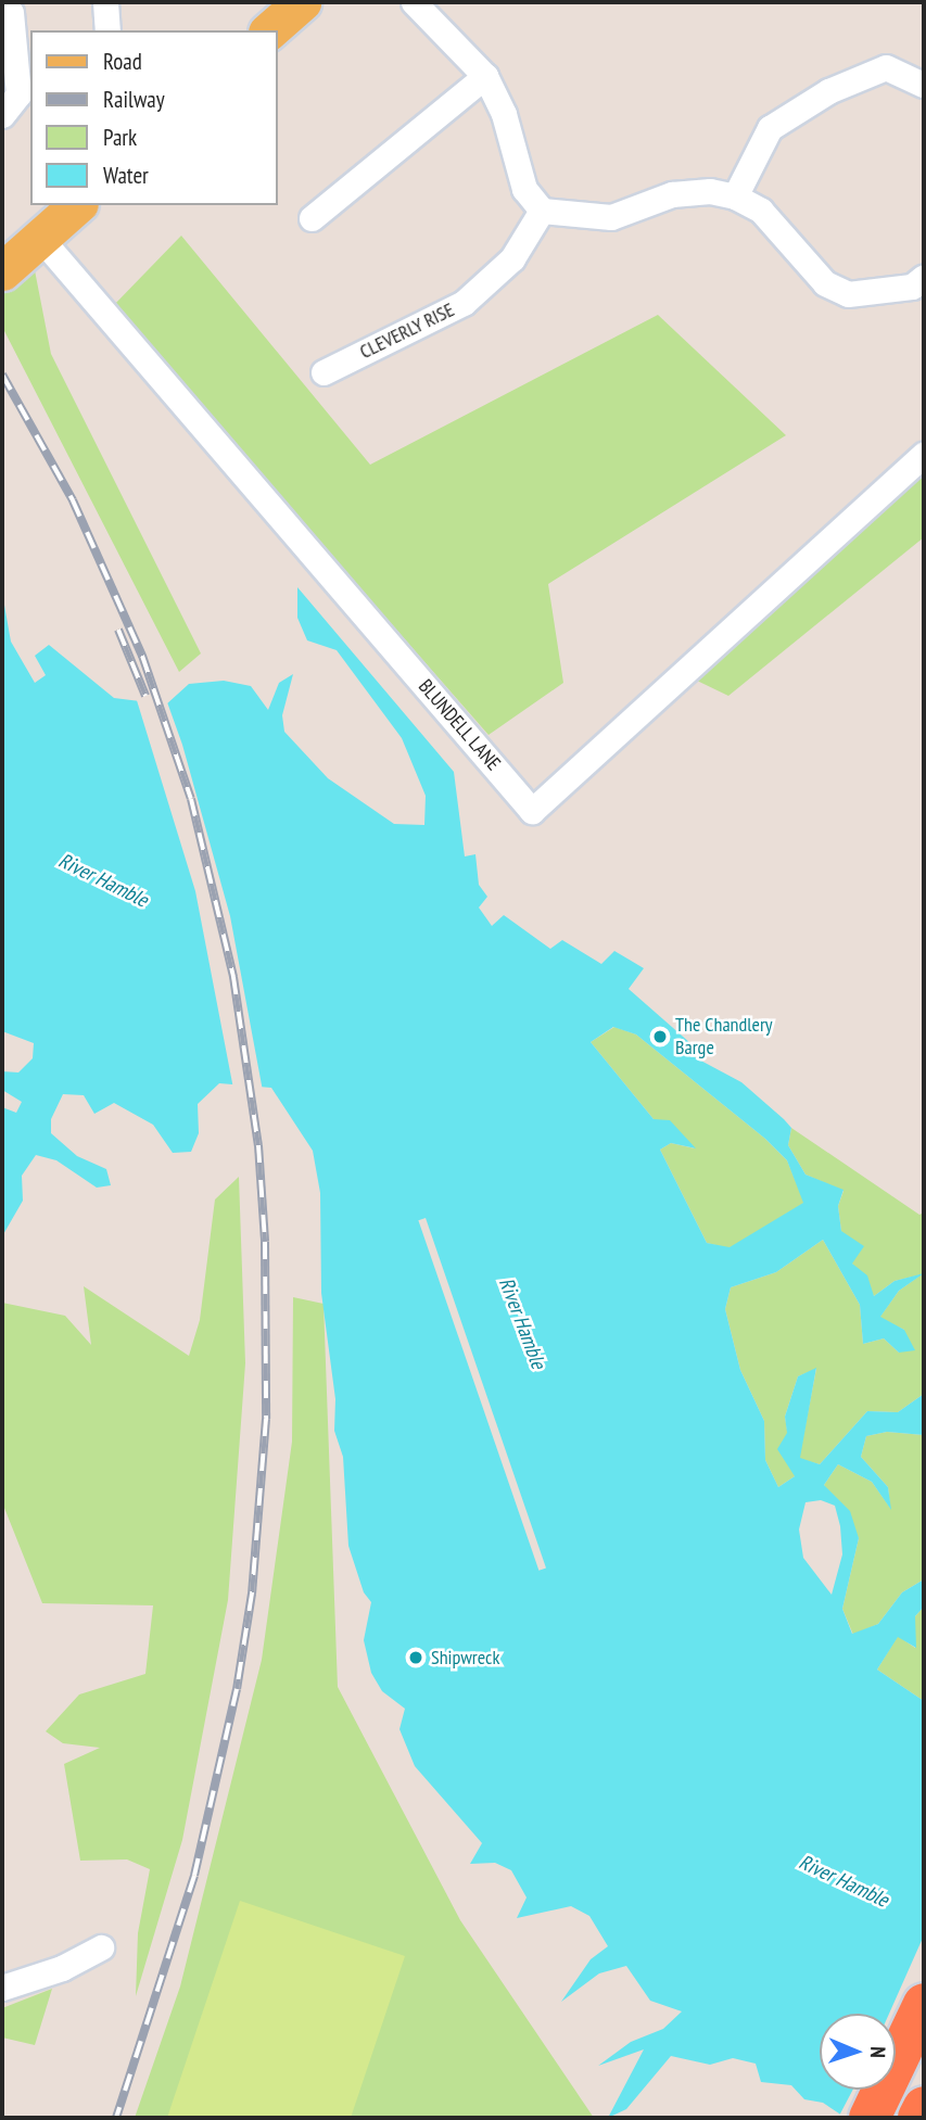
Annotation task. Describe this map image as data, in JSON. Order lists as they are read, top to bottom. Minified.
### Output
{"streets":{"street":["CLEVERLY RISE","BLUNDELL LANE"]},"water":["River Hamble"],"places":["The Chandlery Barge","Shipwreck"],"legend":["Road","Railway","Park","Water"],"north":"right"}
